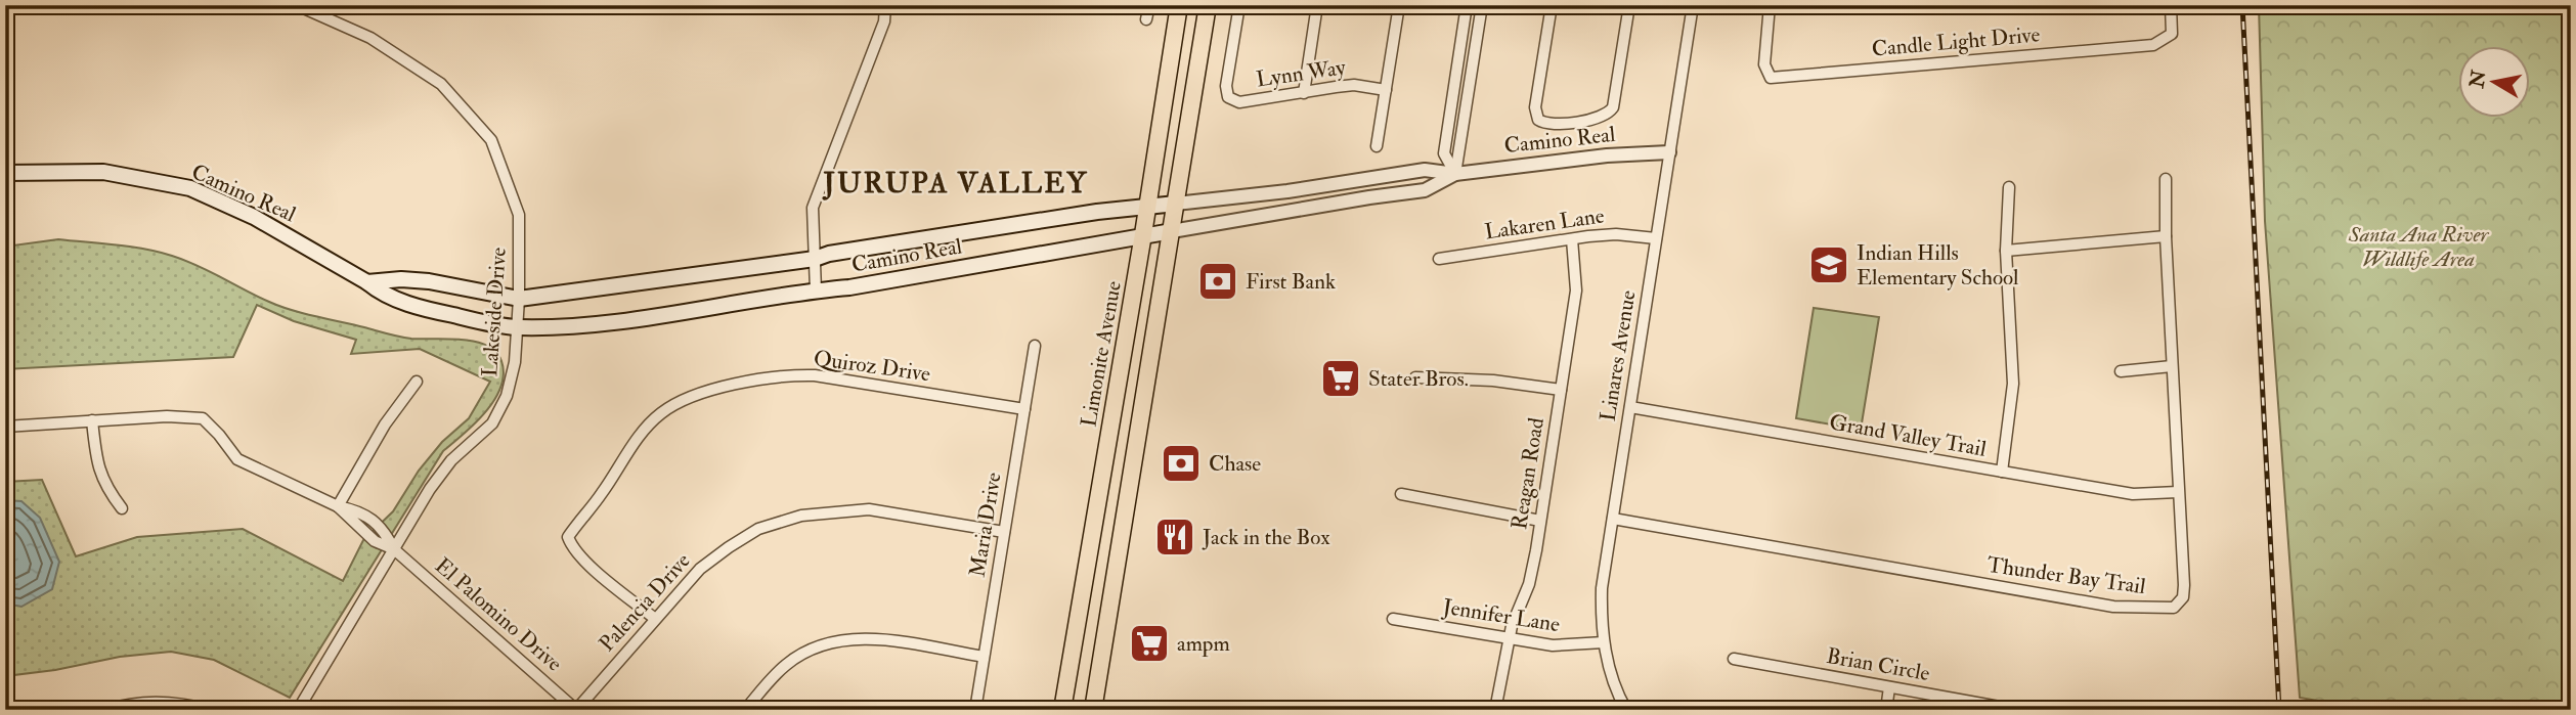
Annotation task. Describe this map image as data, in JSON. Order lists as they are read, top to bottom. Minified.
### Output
{"streets":{"main road":["Camino Real","Limonite Avenue"],"street":["Candle Light Drive","Lynn Way","Lakaren Lane","Lakeside Drive","Linares Avenue","Quiroz Drive","Grand Valley Trail","Reagan Road","Maria Drive","Thunder Bay Trail","Palencia Drive","El Palomino Drive","Jennifer Lane","Brian Circle"]},"crossings":[["Camino Real","Lakeside Drive"],["Camino Real","Limonite Avenue"],["Camino Real","Linares Avenue"],["Lakaren Lane","Linares Avenue"],["Lakaren Lane","Reagan Road"],["Lakeside Drive","El Palomino Drive"],["Linares Avenue","Grand Valley Trail"],["Linares Avenue","Thunder Bay Trail"],["Linares Avenue","Jennifer Lane"],["Quiroz Drive","Maria Drive"],["Quiroz Drive","Palencia Drive"],["Grand Valley Trail","Thunder Bay Trail"],["Reagan Road","Jennifer Lane"],["Maria Drive","Palencia Drive"],["Palencia Drive","El Palomino Drive"]],"districts":["JURUPA VALLEY"],"parks":["Santa Ana River Wildlife Area"],"places":{"school or university":["Indian Hills Elementary School"],"bank":["First Bank","Chase"],"supermarket":["Stater Bros.","ampm"],"restaurant":["Jack in the Box"]},"north":"left"}
